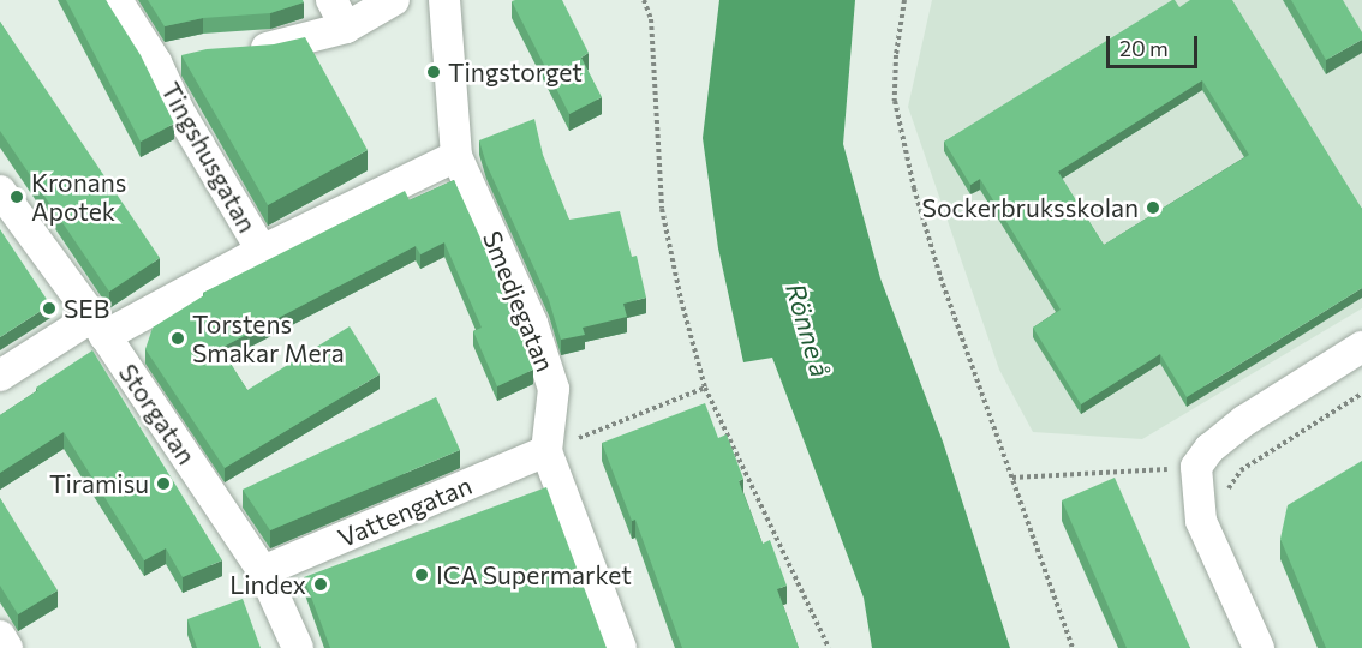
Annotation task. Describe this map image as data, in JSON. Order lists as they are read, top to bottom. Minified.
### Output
{"streets":{"street":["Tingshusgatan","Smedjegatan","Storgatan","Vattengatan"]},"crossings":[["Smedjegatan","Vattengatan"],["Storgatan","Vattengatan"]],"water":["Rönne å"],"places":["Tingstorget","Kronans Apotek","Sockerbruksskolan","SEB","Torstens Smakar Mera","Tiramisu","ICA Supermarket","Lindex"],"scale_bar":"20 m"}
